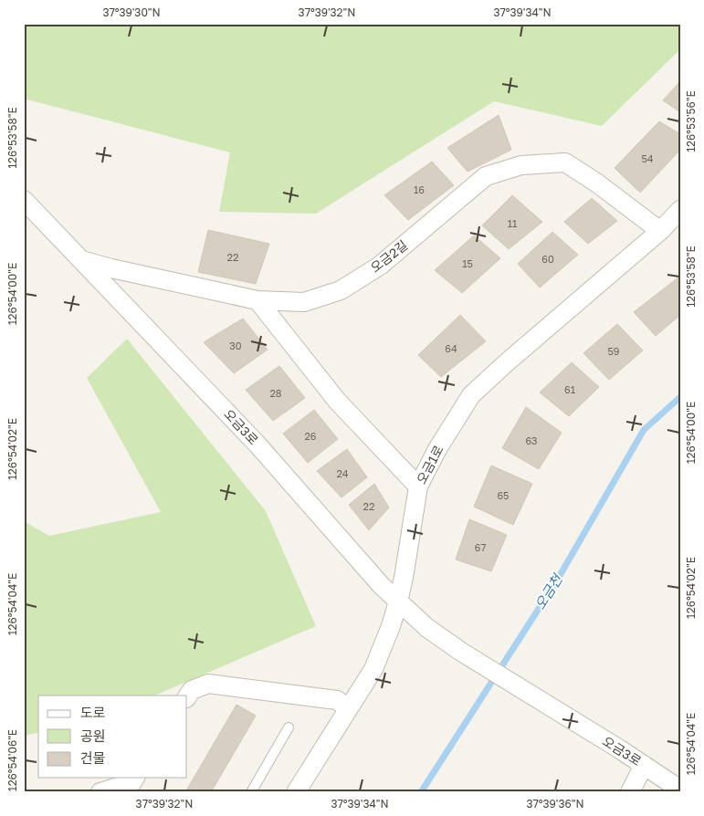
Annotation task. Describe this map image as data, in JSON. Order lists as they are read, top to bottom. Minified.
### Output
{"streets":{"street":["오금2길","오금3로","오금1로"]},"crossings":[["오금2길","오금3로"],["오금2길","오금1로"],["오금3로","오금1로"]],"water":["오금천"],"house_numbers":["54","16","11","22","60","15","30","64","59","61","28","26","63","24","65","22","67"],"legend":["도로","공원","건물"],"coordinates":["37°39'30\"N","37°39'32\"N","37°39'34\"N","126°53'56\"E","126°53'58\"E","126°54'00\"E","126°54'02\"E","126°54'04\"E","126°54'06\"E","37°39'36\"N"]}
